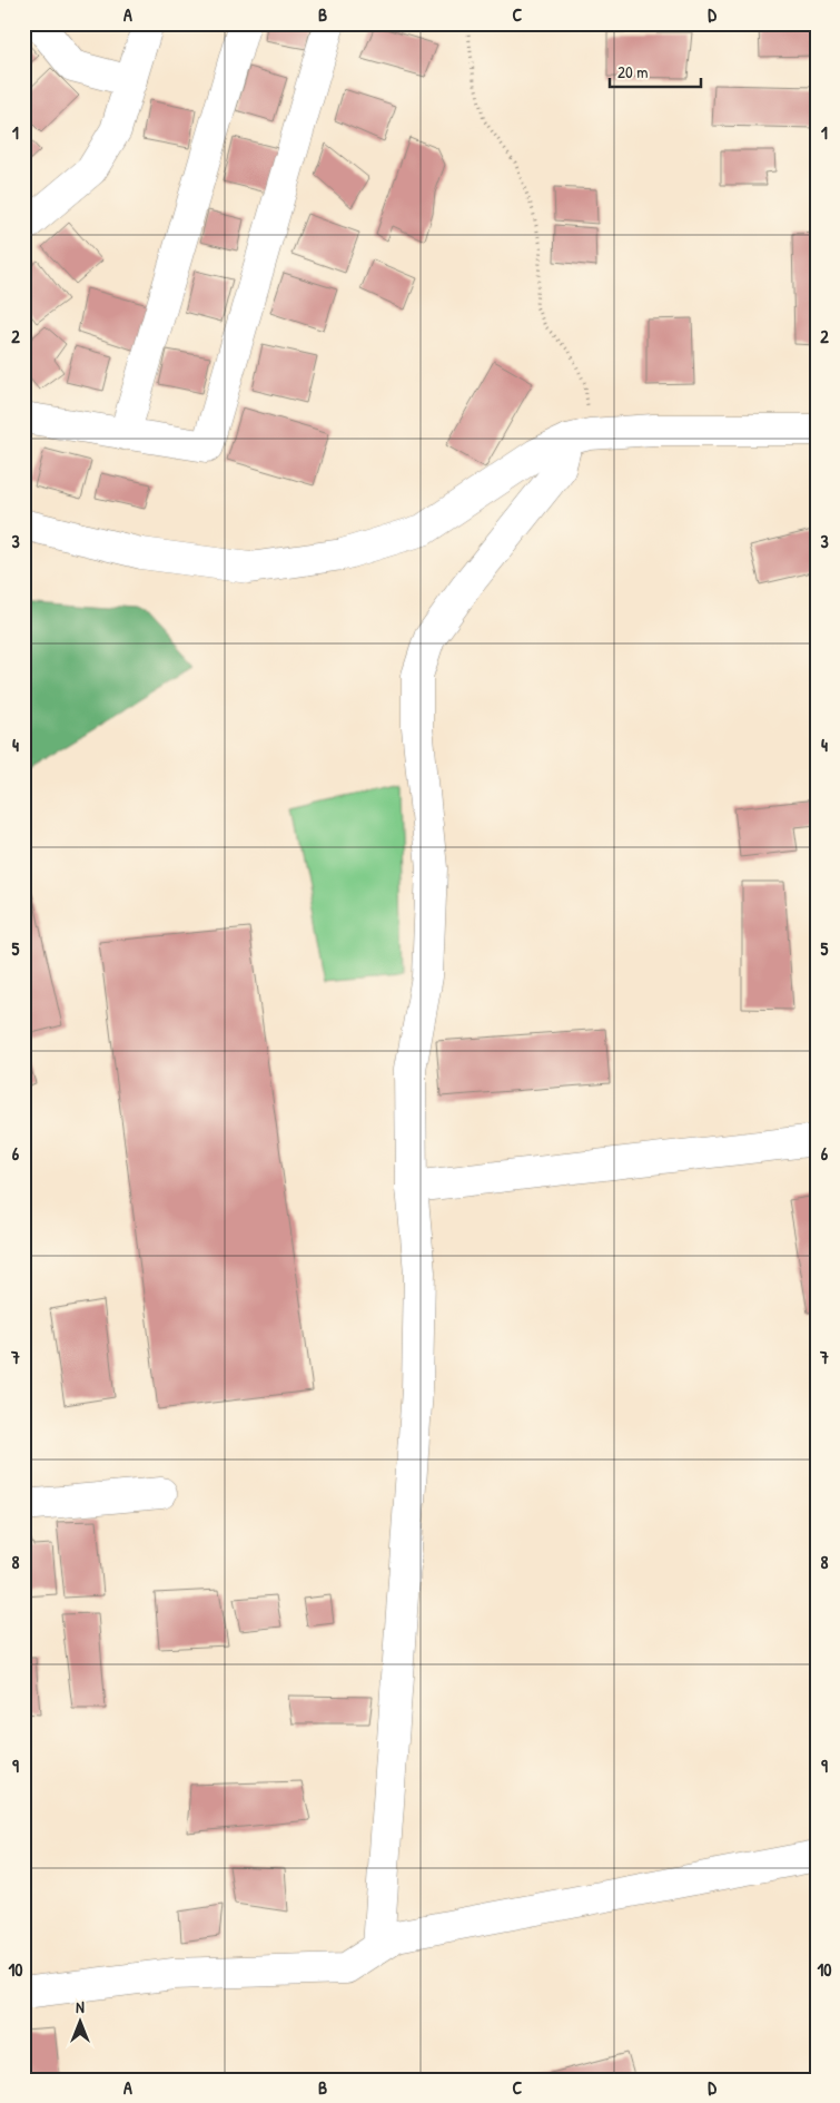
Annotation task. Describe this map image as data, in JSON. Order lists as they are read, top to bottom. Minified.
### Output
{"scale_bar":"20 m","north":"top","grid":{"columns":["A","B","C","D"],"rows":["1","2","3","4","5","6","7","8","9","10"]}}
